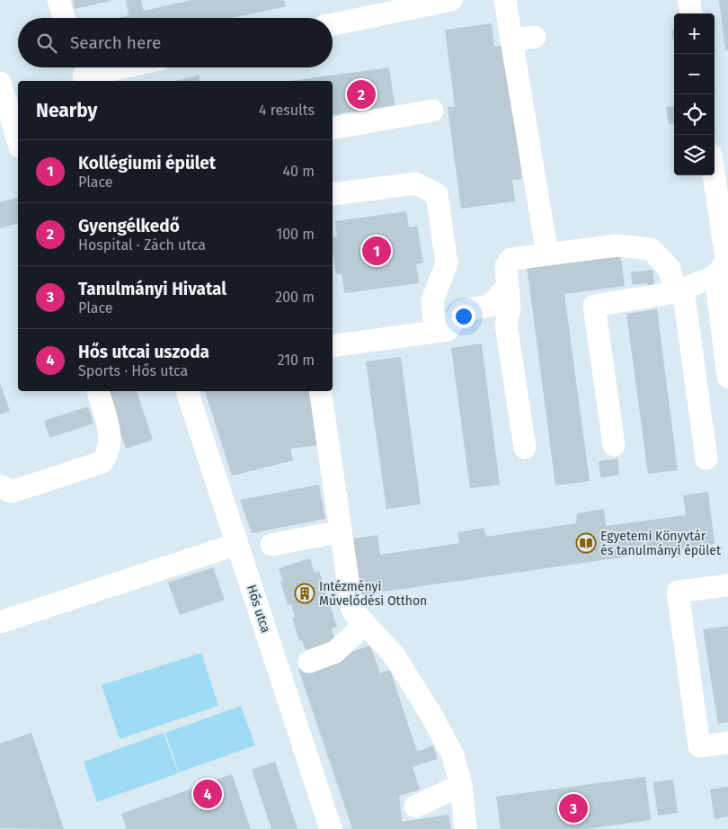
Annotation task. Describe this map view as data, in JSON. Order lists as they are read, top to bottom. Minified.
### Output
{"streets":{"street":["Hős utca"]},"places":{"library":["Egyetemi Könyvtár és tanulmányi épület"],"building":["Intézményi Művelődési Otthon"]},"page":{"map_buttons":["+","−"],"search":"Search here","pins":["2","1","4","3"],"heading":["Nearby","4 results"],"list":[{"mark":"1","name":"Kollégiumi épület","note":"Place","value":"40 m"},{"mark":"2","name":"Gyengélkedő","note":"Hospital · Zách utca","value":"100 m"},{"mark":"3","name":"Tanulmányi Hivatal","note":"Place","value":"200 m"},{"mark":"4","name":"Hős utcai uszoda","note":"Sports · Hős utca","value":"210 m"}]}}
